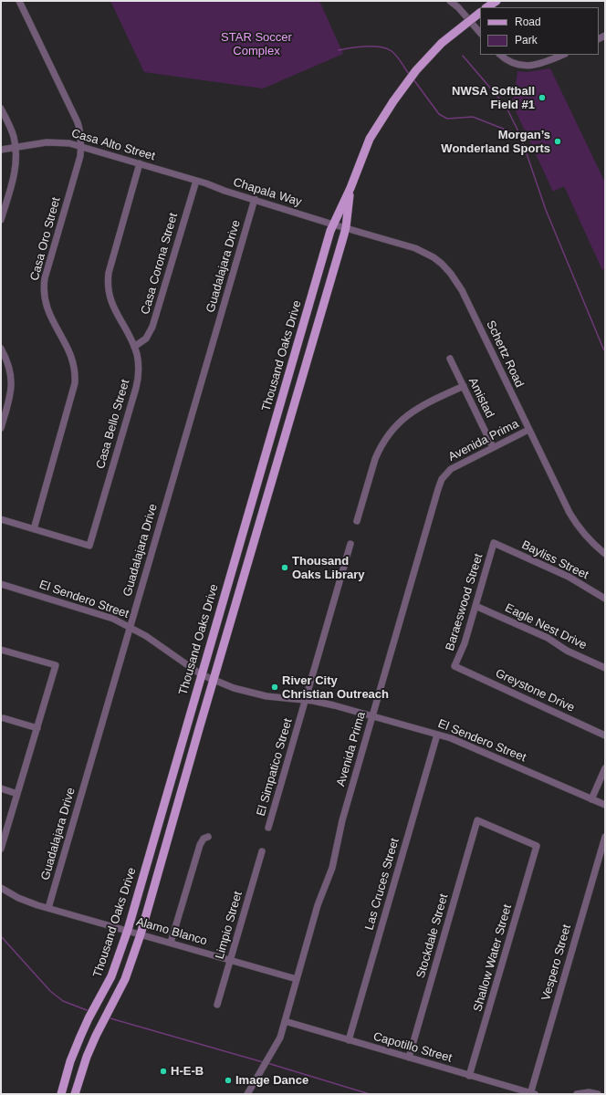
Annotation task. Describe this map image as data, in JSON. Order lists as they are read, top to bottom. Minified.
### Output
{"streets":{"main road":["Thousand Oaks Drive"],"street":["Casa Alto Street","Chapala Way","Casa Oro Street","Casa Corona Street","Guadalajara Drive","Schertz Road","Amistad","Casa Bello Street","Avenida Prima","Bayliss Street","El Sendero Street","Baraeswood Street","Eagle Nest Drive","Greystone Drive","El Simpatico Street","Las Cruces Street","Limpio Street","Alamo Blanco","Stockdale Street","Shallow Water Street","Vespero Street","Capotillo Street"]},"crossings":[["Casa Alto Street","Chapala Way"],["Casa Alto Street","Casa Oro Street"],["Casa Alto Street","Casa Corona Street"],["Casa Alto Street","Casa Bello Street"],["Chapala Way","Casa Corona Street"],["Chapala Way","Guadalajara Drive"],["Chapala Way","Schertz Road"],["Chapala Way","Thousand Oaks Drive"],["Casa Oro Street","Casa Bello Street"],["Casa Corona Street","Casa Bello Street"],["Guadalajara Drive","El Sendero Street"],["Guadalajara Drive","Alamo Blanco"],["Schertz Road","Thousand Oaks Drive"],["Schertz Road","Avenida Prima"],["Thousand Oaks Drive","El Sendero Street"],["Thousand Oaks Drive","Alamo Blanco"],["Amistad","Avenida Prima"],["Avenida Prima","El Sendero Street"],["Avenida Prima","Alamo Blanco"],["Avenida Prima","Capotillo Street"],["Bayliss Street","Baraeswood Street"],["El Sendero Street","El Simpatico Street"],["El Sendero Street","Las Cruces Street"],["Baraeswood Street","Eagle Nest Drive"],["Baraeswood Street","Greystone Drive"],["Las Cruces Street","Capotillo Street"],["Limpio Street","Alamo Blanco"],["Stockdale Street","Shallow Water Street"],["Stockdale Street","Capotillo Street"],["Shallow Water Street","Capotillo Street"],["Vespero Street","Capotillo Street"]],"parks":["STAR Soccer Complex"],"places":["NWSA Softball Field #1","Morgan’s Wonderland Sports","Thousand Oaks Library","River City Christian Outreach","H-E-B","Image Dance"],"legend":["Road","Park"]}
